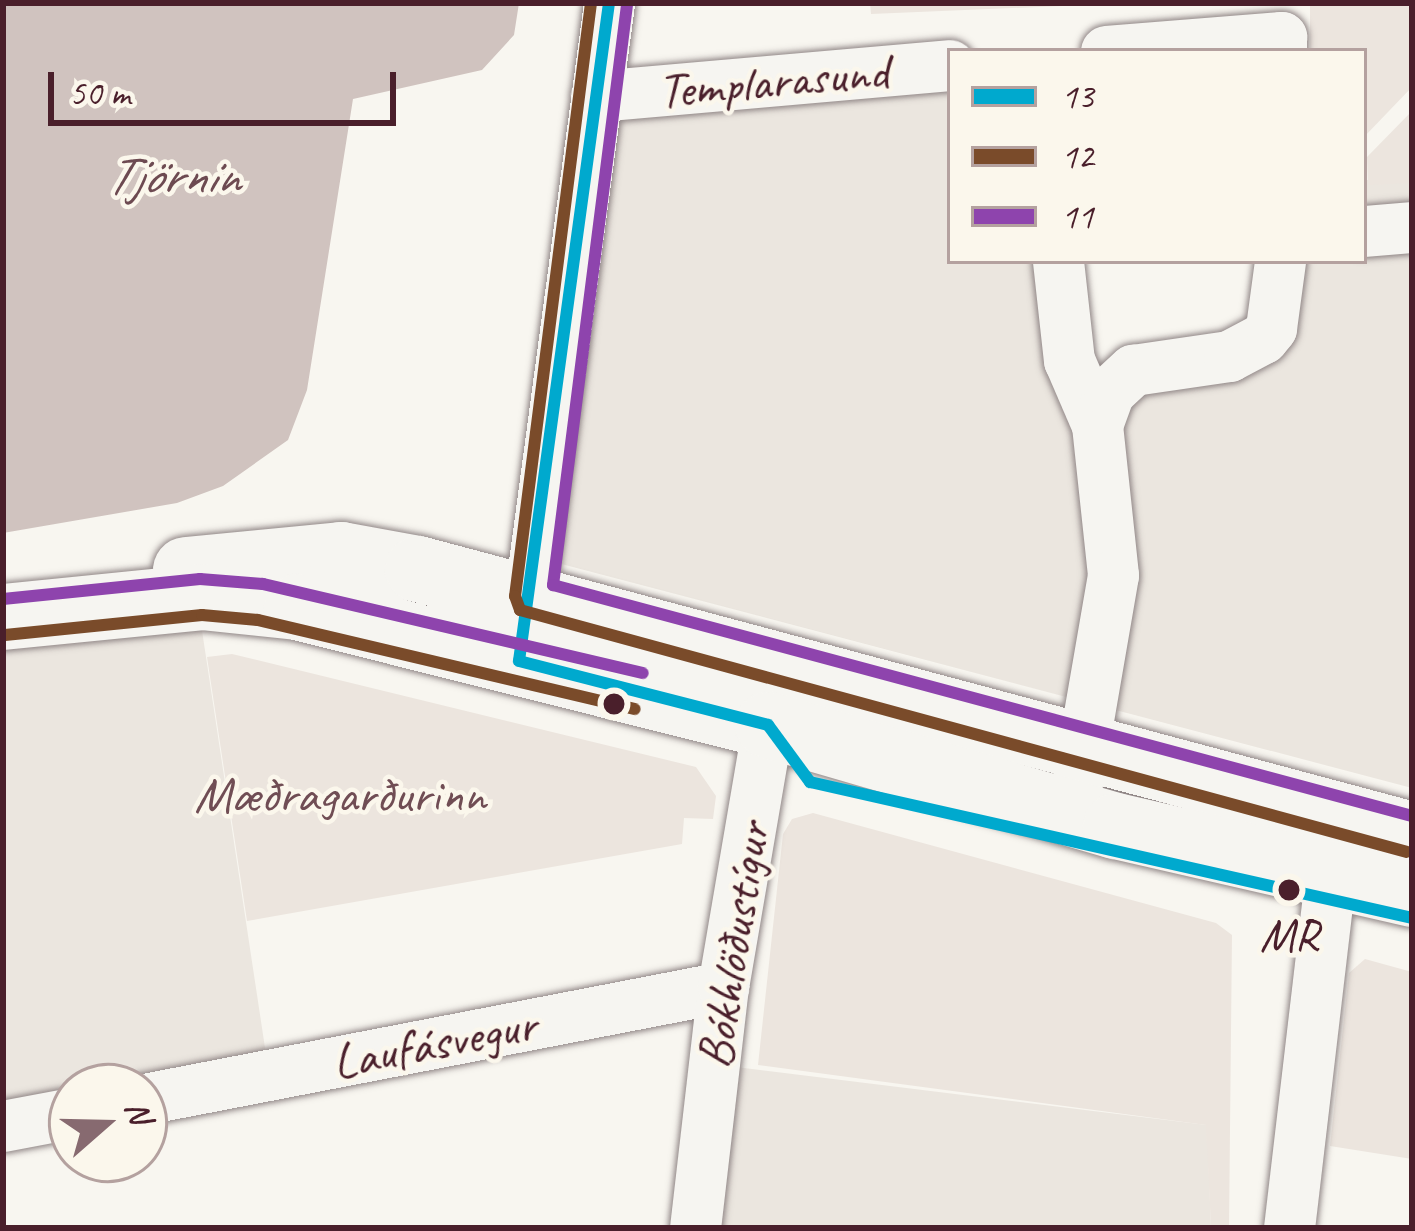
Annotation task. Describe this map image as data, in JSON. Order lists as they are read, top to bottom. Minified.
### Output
{"streets":{"street":["Templarasund","Bókhlöðustígur","Laufásvegur"]},"crossings":[["Bókhlöðustígur","Laufásvegur"]],"water":["Tjörnin"],"parks":["Mæðragarðurinn"],"places":["MR"],"lines":["transit line 13","transit line 12","transit line 11"],"legend":["13","12","11"],"scale_bar":"50 m","north":"right"}
